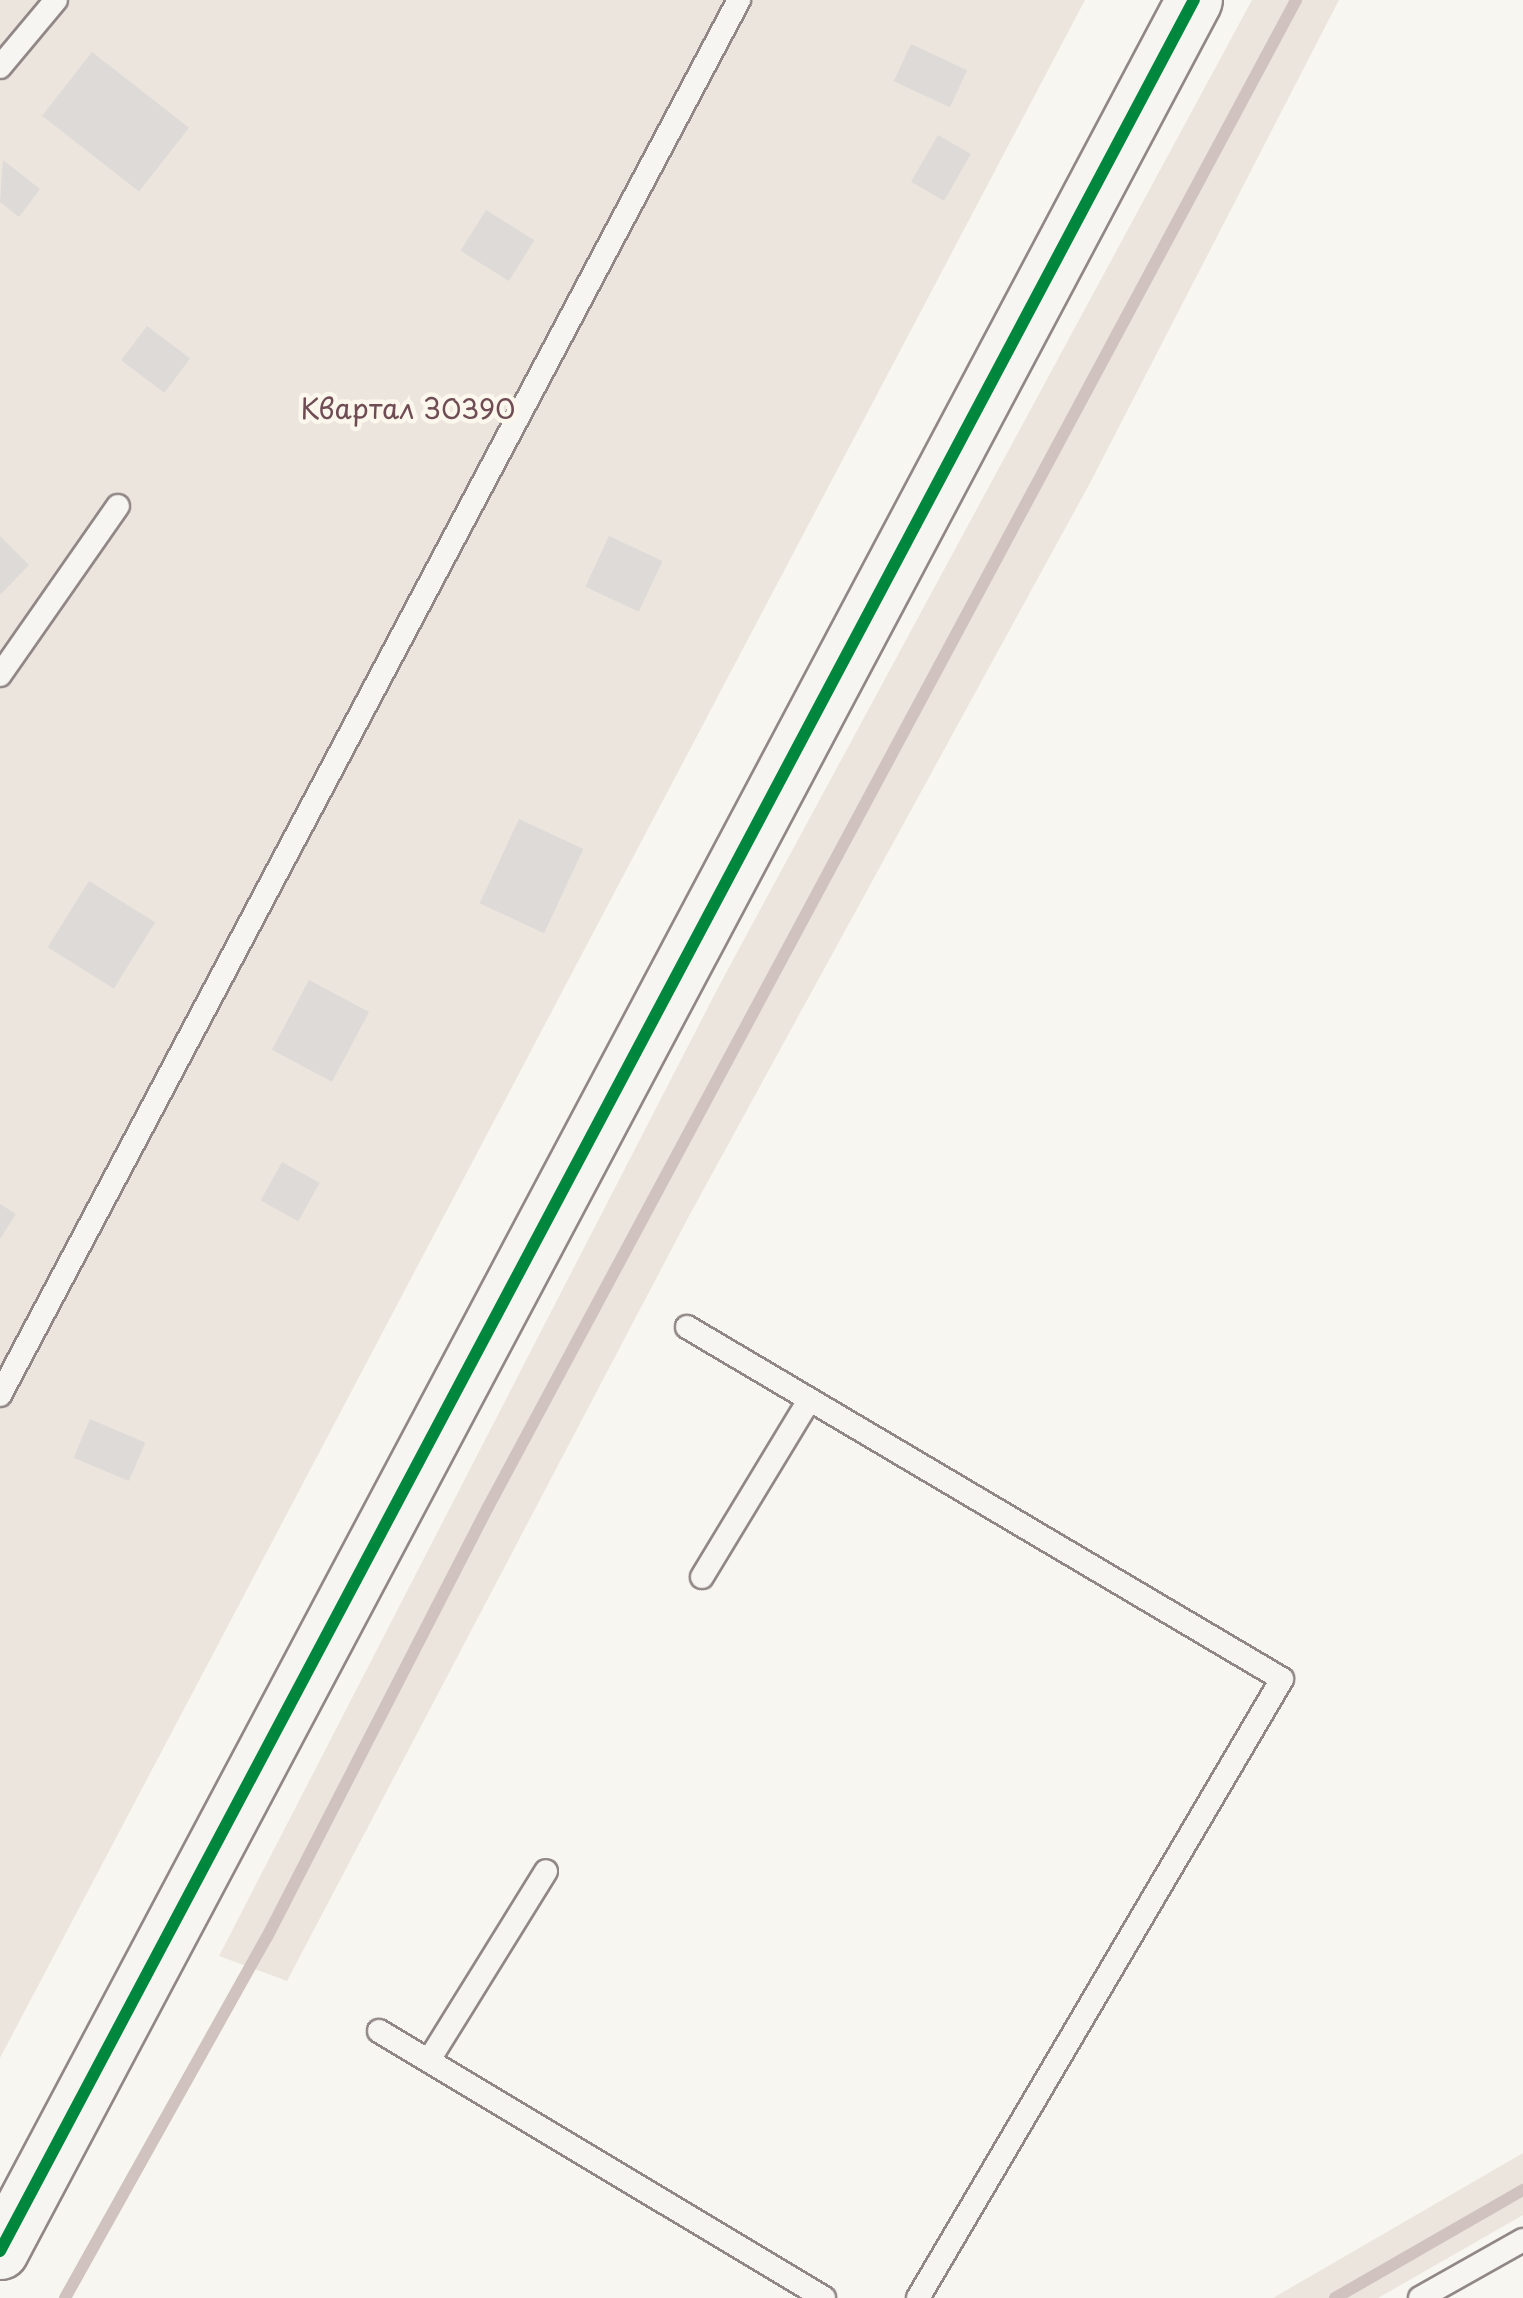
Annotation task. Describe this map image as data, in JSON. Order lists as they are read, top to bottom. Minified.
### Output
{"parks":["Квартал 30390"]}
